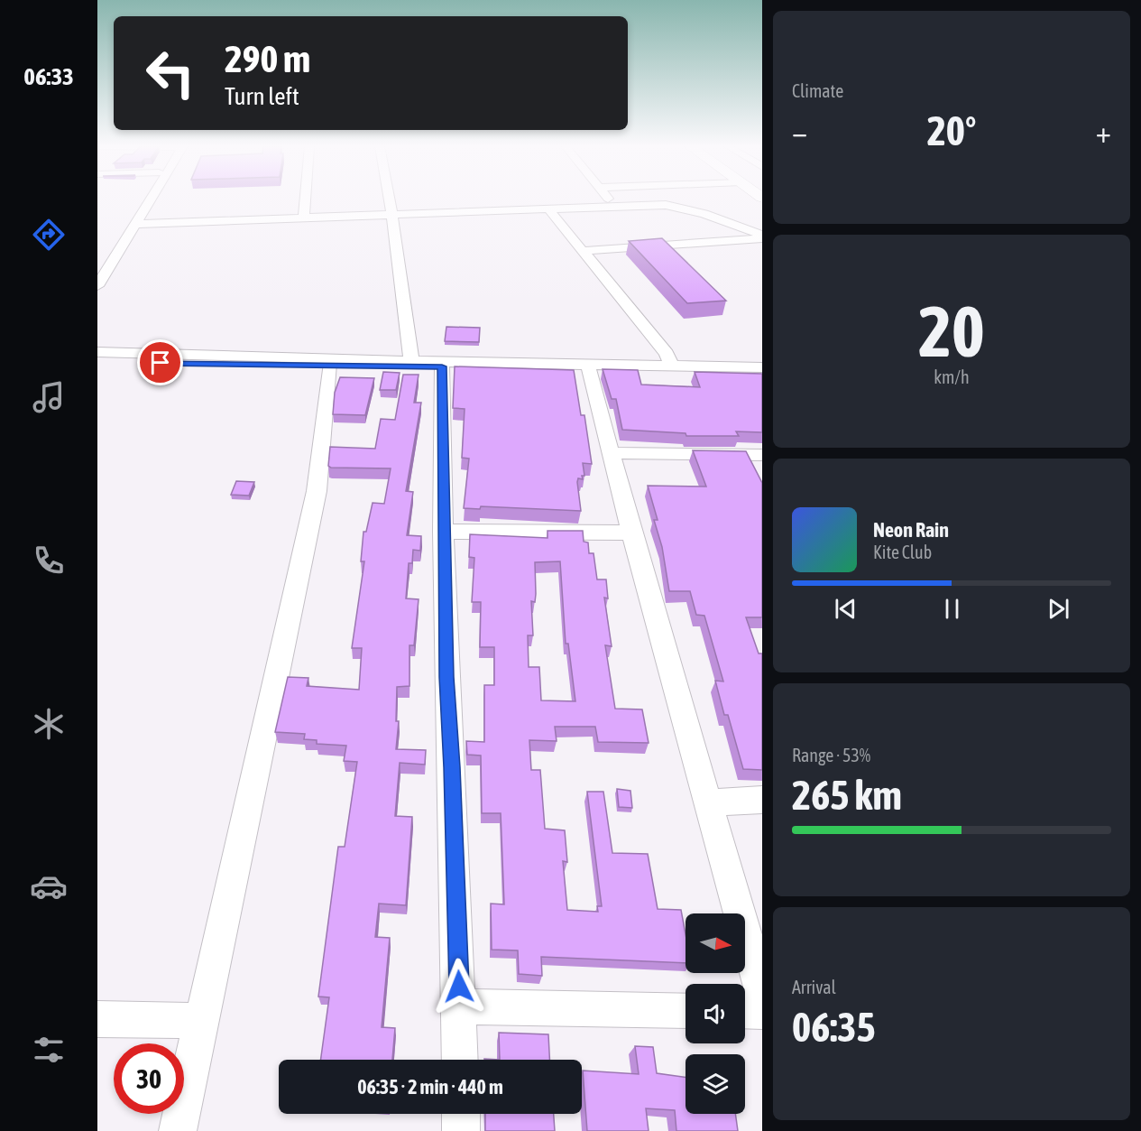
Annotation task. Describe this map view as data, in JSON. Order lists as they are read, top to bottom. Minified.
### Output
{"north":"right","page":{"tabs":"06:33","tile":["Climate",["20","km/h"],["Range · 53%","265 km"],["Arrival","06:35"]],"turn":["290 m","Turn left"],"heat":["−","20°","+"],"song":["Neon Rain","Kite Club"],"limit":"30","trip":"06:35 · 2 min · 440 m"}}
